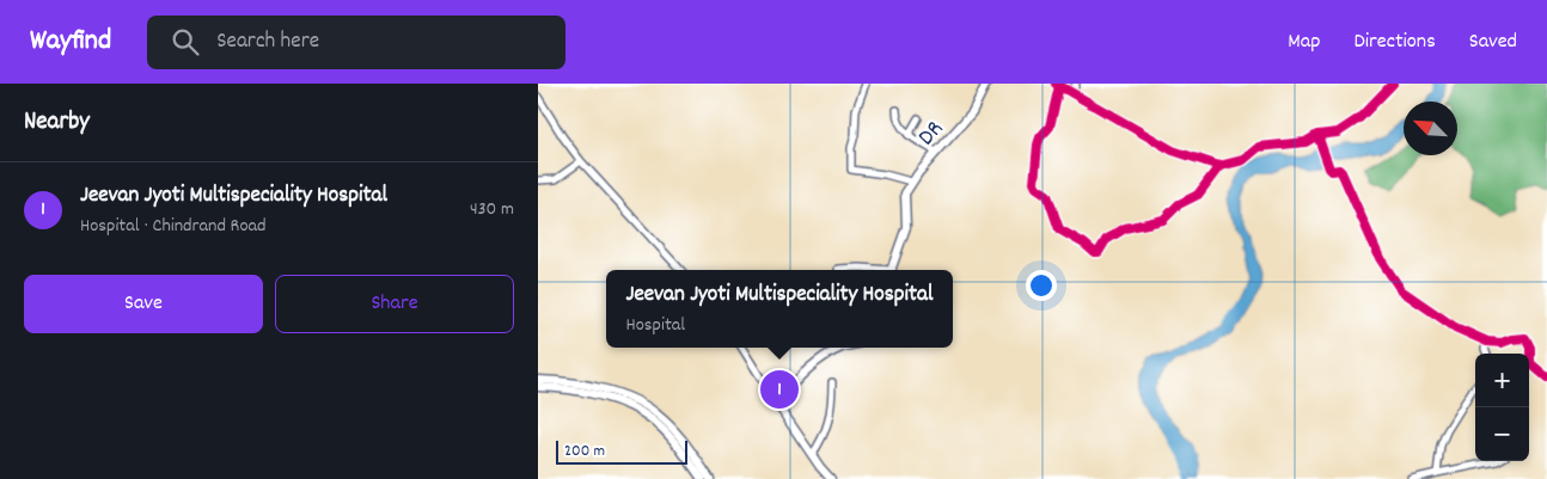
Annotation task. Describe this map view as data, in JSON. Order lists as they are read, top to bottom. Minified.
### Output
{"streets":{"main road":["DR"]},"scale_bar":"200 m","north":"top left","page":{"header":"Wayfind","search":"Search here","nav":["Map","Directions","Saved"],"heading":"Nearby","list":[{"mark":"1","name":"Jeevan Jyoti Multispeciality Hospital","note":"Hospital · Chindrand Road","value":"430 m"}],"buttons":["Save","Share"],"popup":["Jeevan Jyoti Multispeciality Hospital","Hospital"],"map_buttons":["+","−"],"pins":"1","scale":"200 m"}}
